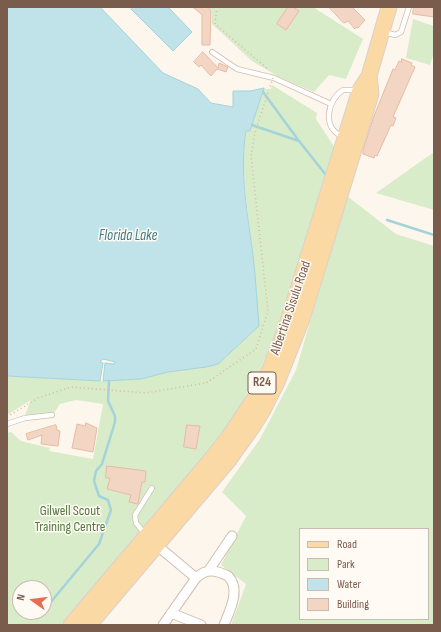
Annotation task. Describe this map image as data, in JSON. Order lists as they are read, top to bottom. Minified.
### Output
{"streets":{"main road":["Albertina Sisulu Road","R24"]},"water":["Florida Lake"],"parks":["Gilwell Scout Training Centre"],"legend":["Road","Park","Water","Building"],"north":"left"}
